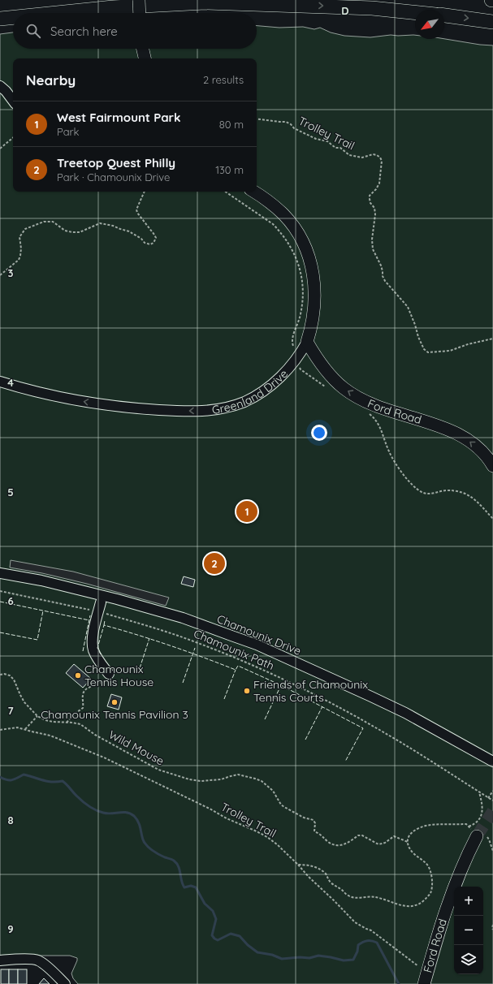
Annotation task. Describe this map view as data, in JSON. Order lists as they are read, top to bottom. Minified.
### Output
{"streets":{"main road":["Greenland Drive","Ford Road"],"street":["Chamounix Drive"],"path":["Trolley Trail","Chamounix Path","Wild Mouse"]},"crossings":[["Greenland Drive","Ford Road"]],"one_way":["Greenland Drive","Ford Road"],"places":["Chamounix Tennis House","Friends of Chamounix Tennis Courts","Chamounix Tennis Pavilion 3"],"north":"bottom left","page":{"search":"Search here","heading":["Nearby","2 results"],"list":[{"mark":"1","name":"West Fairmount Park","note":"Park","value":"80 m"},{"mark":"2","name":"Treetop Quest Philly","note":"Park · Chamounix Drive","value":"130 m"}],"pins":["1","2"],"map_buttons":["+","−"]},"grid":{"columns":["D"],"rows":["3","4","5","6","7","8","9"]}}
